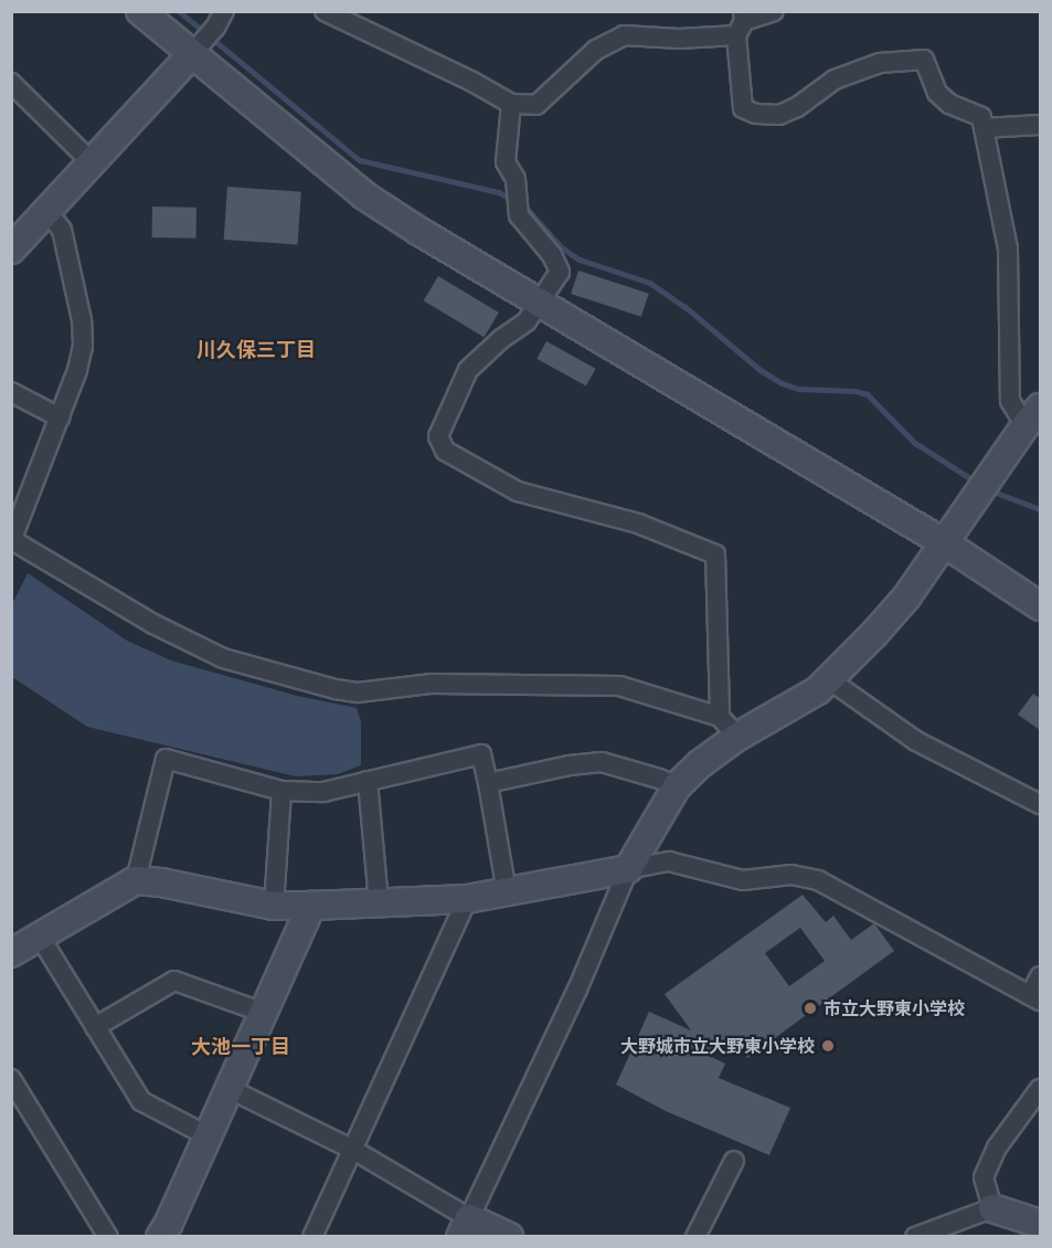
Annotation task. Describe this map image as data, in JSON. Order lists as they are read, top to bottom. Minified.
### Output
{"districts":["川久保三丁目","大池一丁目"],"places":["市立大野東小学校","大野城市立大野東小学校"]}
